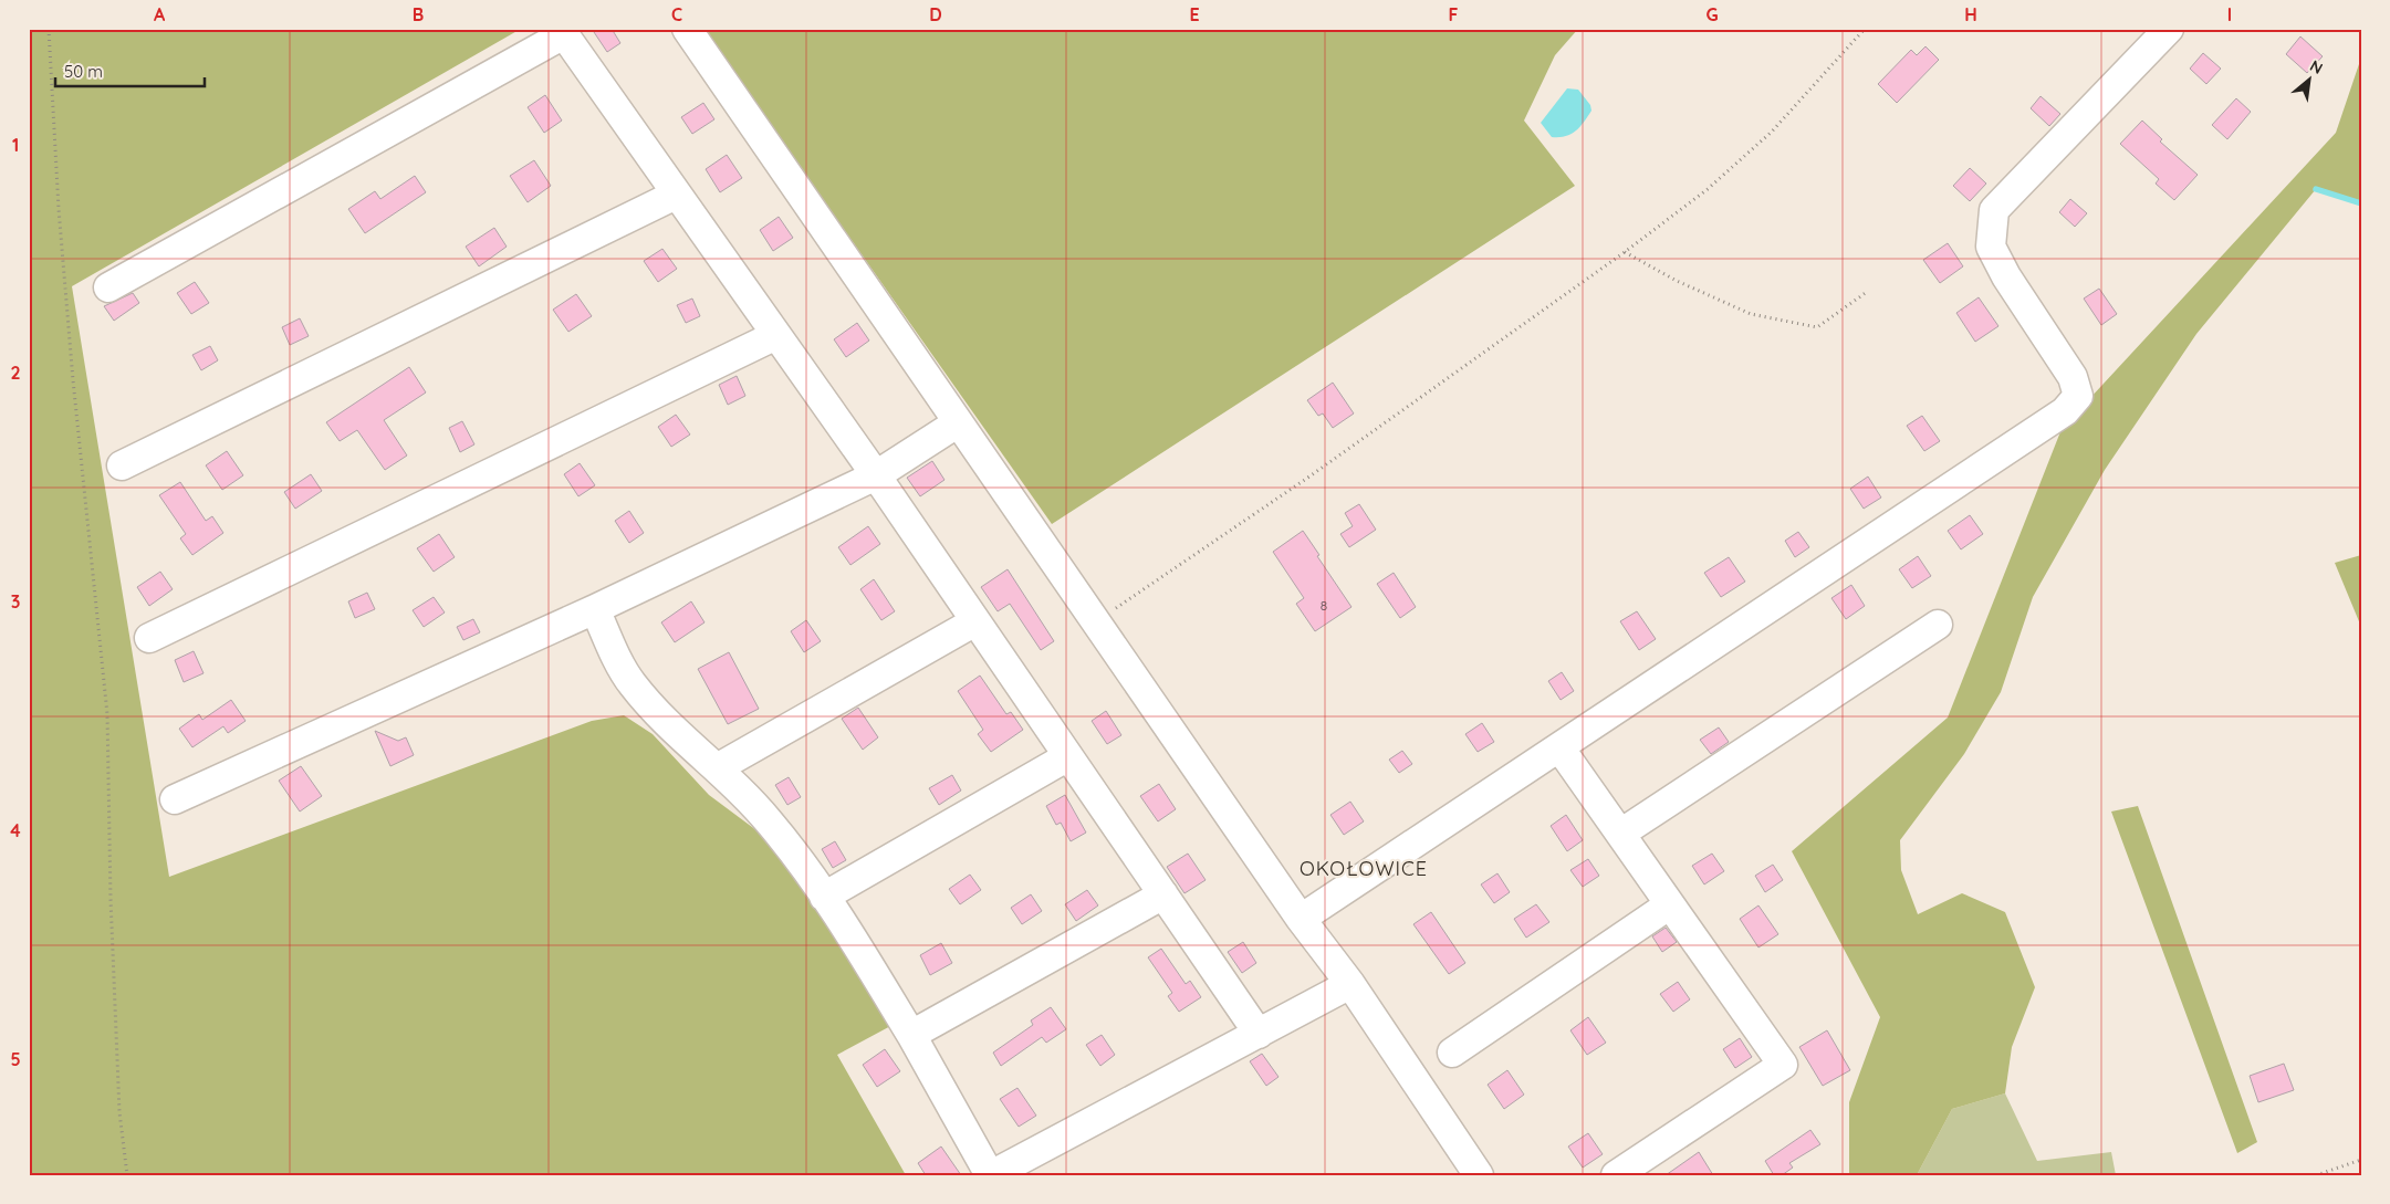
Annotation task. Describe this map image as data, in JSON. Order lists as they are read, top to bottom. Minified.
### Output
{"districts":["OKOŁOWICE"],"house_numbers":["8"],"scale_bar":"50 m","north":"top right","grid":{"columns":["A","B","C","D","E","F","G","H","I"],"rows":["1","2","3","4","5"]}}
